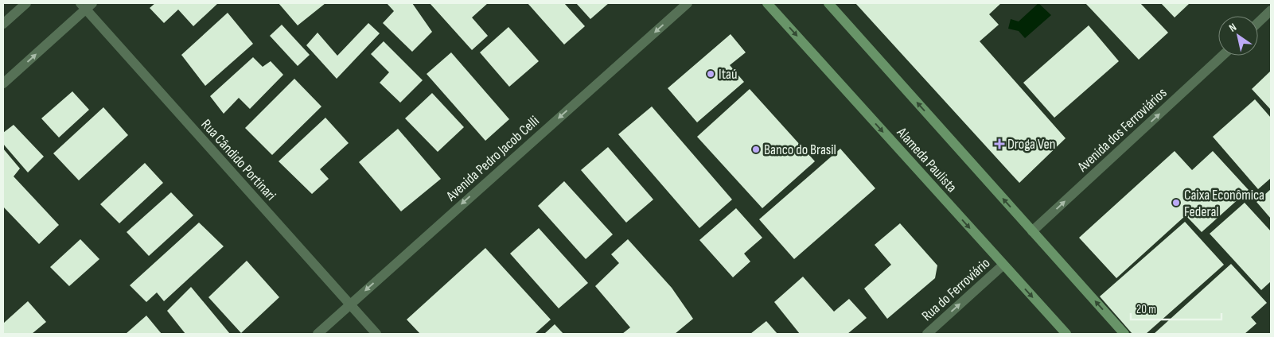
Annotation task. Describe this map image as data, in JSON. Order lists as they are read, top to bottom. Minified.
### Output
{"streets":{"main road":["Alameda Paulista"],"street":["Avenida dos Ferroviários","Avenida Pedro Jacob Celli","Rua Cândido Portinari","Rua do Ferroviário"]},"crossings":[["Avenida Pedro Jacob Celli","Rua Cândido Portinari"],["Alameda Paulista","Rua do Ferroviário"]],"one_way":["Avenida dos Ferroviários","Avenida Pedro Jacob Celli","Rua do Ferroviário"],"places":{"other":["Itaú","Banco do Brasil","Caixa Econômica Federal"],"health":["Droga Ven"]},"scale_bar":"20 m","north":"top left"}
